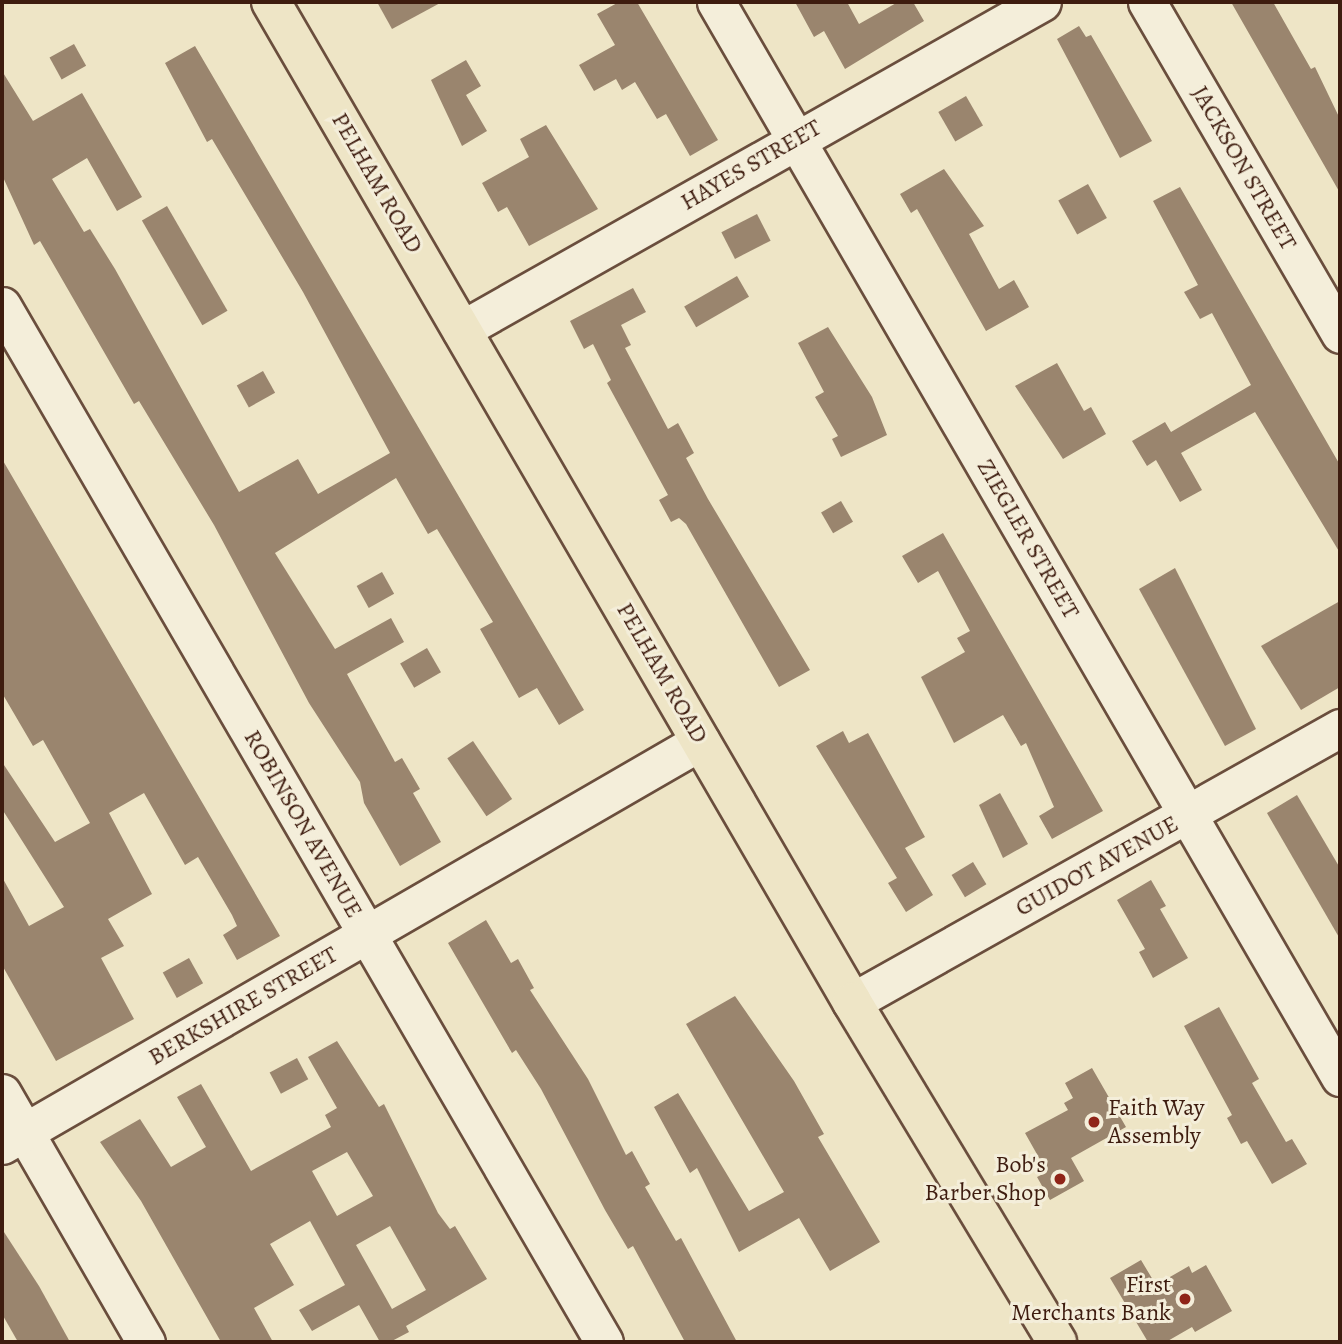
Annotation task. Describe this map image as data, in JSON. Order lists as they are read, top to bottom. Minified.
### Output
{"streets":{"main road":["PELHAM ROAD"],"street":["HAYES STREET","JACKSON STREET","ZIEGLER STREET","ROBINSON AVENUE","GUIDOT AVENUE","BERKSHIRE STREET"]},"crossings":[["HAYES STREET","PELHAM ROAD"],["HAYES STREET","ZIEGLER STREET"],["PELHAM ROAD","GUIDOT AVENUE"],["PELHAM ROAD","BERKSHIRE STREET"],["ZIEGLER STREET","GUIDOT AVENUE"],["ROBINSON AVENUE","BERKSHIRE STREET"]],"places":["Faith Way Assembly","Bob's Barber Shop","First Merchants Bank"]}
